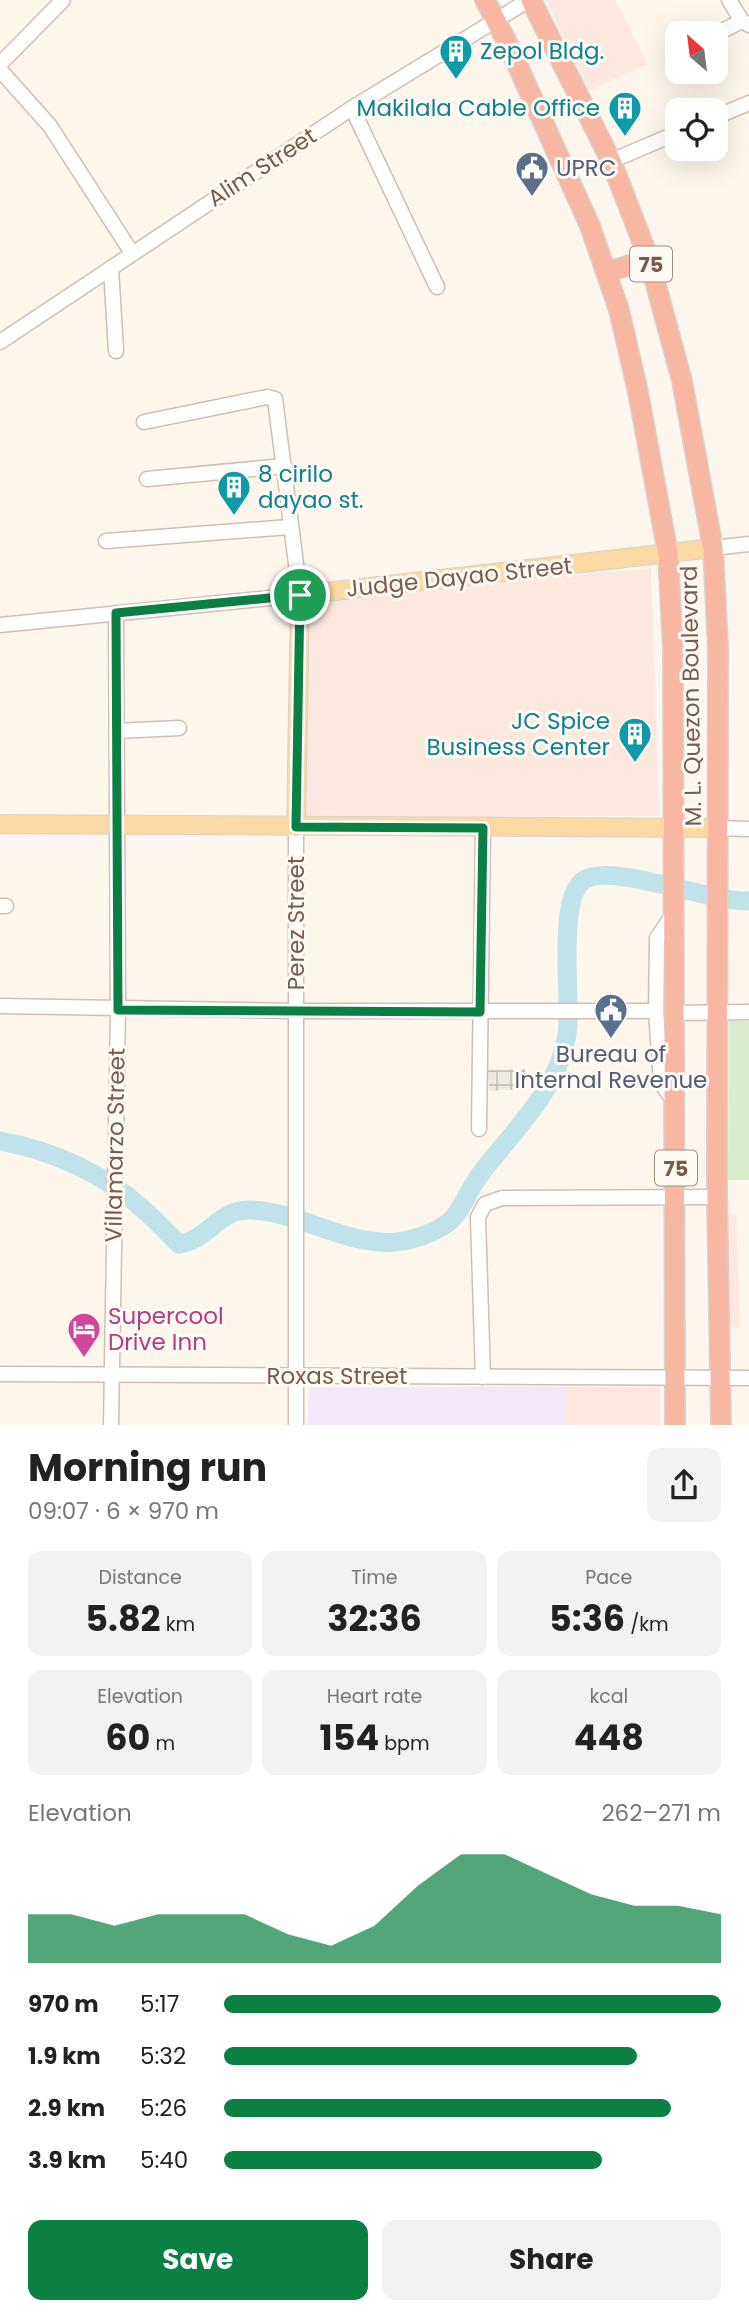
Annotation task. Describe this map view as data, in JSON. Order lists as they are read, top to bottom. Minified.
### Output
{"streets":{"highway":["75","M. L. Quezon Boulevard"],"main road":["Judge Dayao Street","Perez Street"],"street":["Alim Street","Villamarzo Street","Roxas Street"]},"crossings":[["Alim Street","M. L. Quezon Boulevard"],["Judge Dayao Street","M. L. Quezon Boulevard"],["Judge Dayao Street","Perez Street"],["Judge Dayao Street","Villamarzo Street"],["M. L. Quezon Boulevard","Roxas Street"],["Perez Street","Roxas Street"],["Villamarzo Street","Roxas Street"]],"places":{"building":["Zepol Bldg.","Makilala Cable Office","8 cirilo dayao st.","JC Spice Business Center"],"public building":["UPRC","Bureau of Internal Revenue"],"hotel":["Supercool Drive Inn"]},"north":"top left","page":{"heading":["Morning run","09:07 · 6 × 970 m"],"stats":[["Distance","5.82 km"],["Time","32:36"],["Pace","5:36 /km"],["Elevation","60 m"],["Heart rate","154 bpm"],["kcal","448"]],"chart":["Elevation","262–271 m"],"list":[{"name":"970 m","note":"5:17"},{"name":"1.9 km","note":"5:32"},{"name":"2.9 km","note":"5:26"},{"name":"3.9 km","note":"5:40"}],"buttons":["Save","Share"]}}
